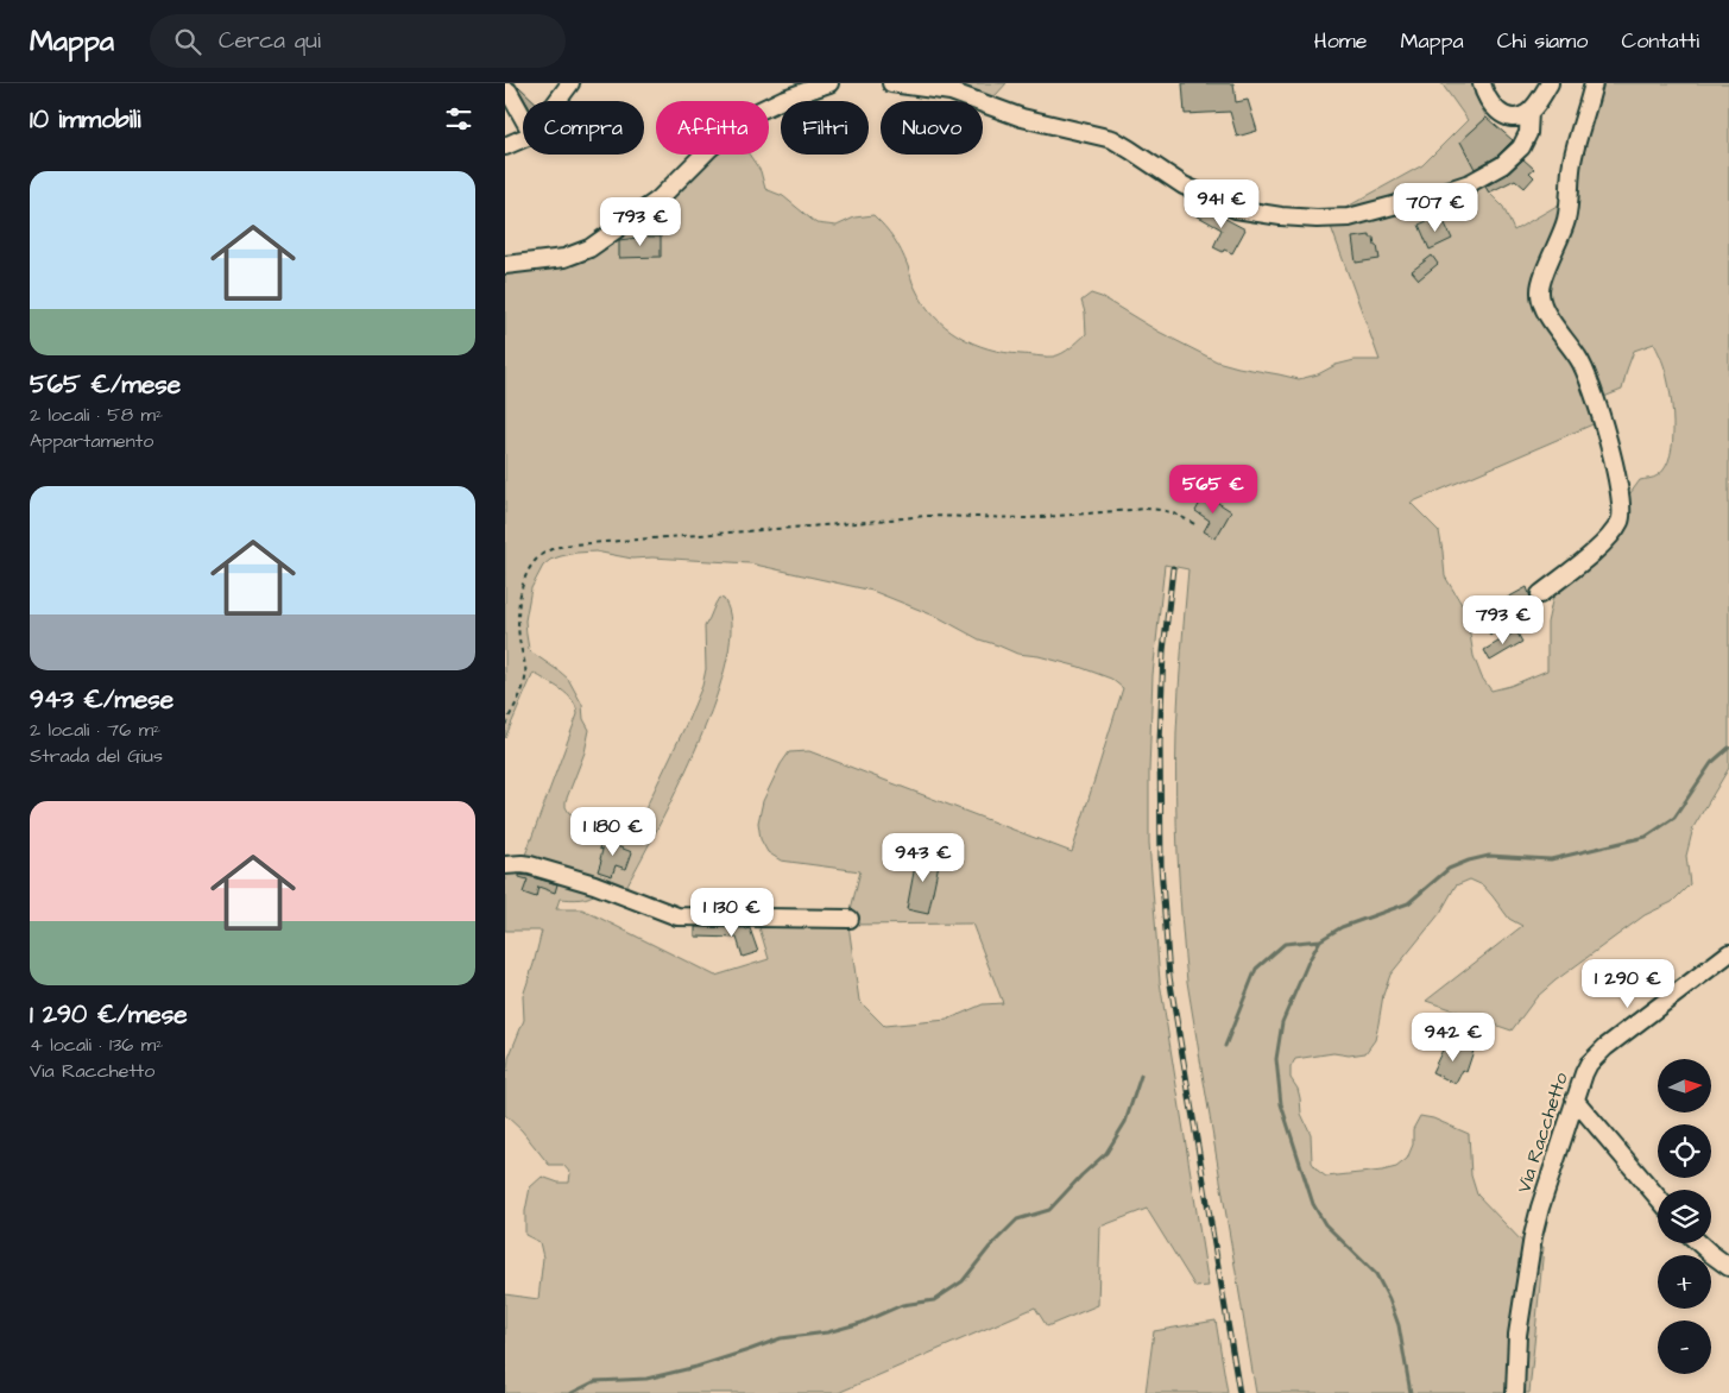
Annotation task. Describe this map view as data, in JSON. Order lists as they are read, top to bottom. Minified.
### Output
{"streets":{"street":["Via Racchetto"]},"north":"right","page":{"header":"Mappa","search":"Cerca qui","nav":["Home","Mappa","Chi siamo","Contatti"],"heading":"10 immobili","chip":["Compra","Affitta","Filtri","Nuovo"],"list":[{"name":"565 €/mese","note":"2 locali · 58 m² · Appartamento"},{"name":"943 €/mese","note":"2 locali · 76 m² · Strada del Gius"},{"name":"1 290 €/mese","note":"4 locali · 136 m² · Via Racchetto"}],"price":["941 €","707 €","793 €","565 €","793 €","1 180 €","943 €","1 130 €","1 290 €","942 €"],"map_buttons":["+","−"]}}
